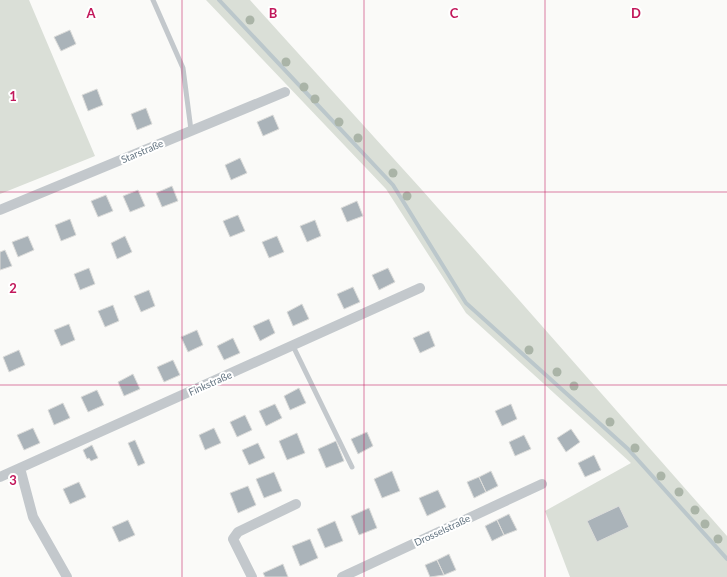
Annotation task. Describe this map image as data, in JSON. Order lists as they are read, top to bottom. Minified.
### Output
{"streets":{"street":["Starstraße","Finkstraße","Drosselstraße"]},"grid":{"columns":["A","B","C","D"],"rows":["1","2","3"]}}
